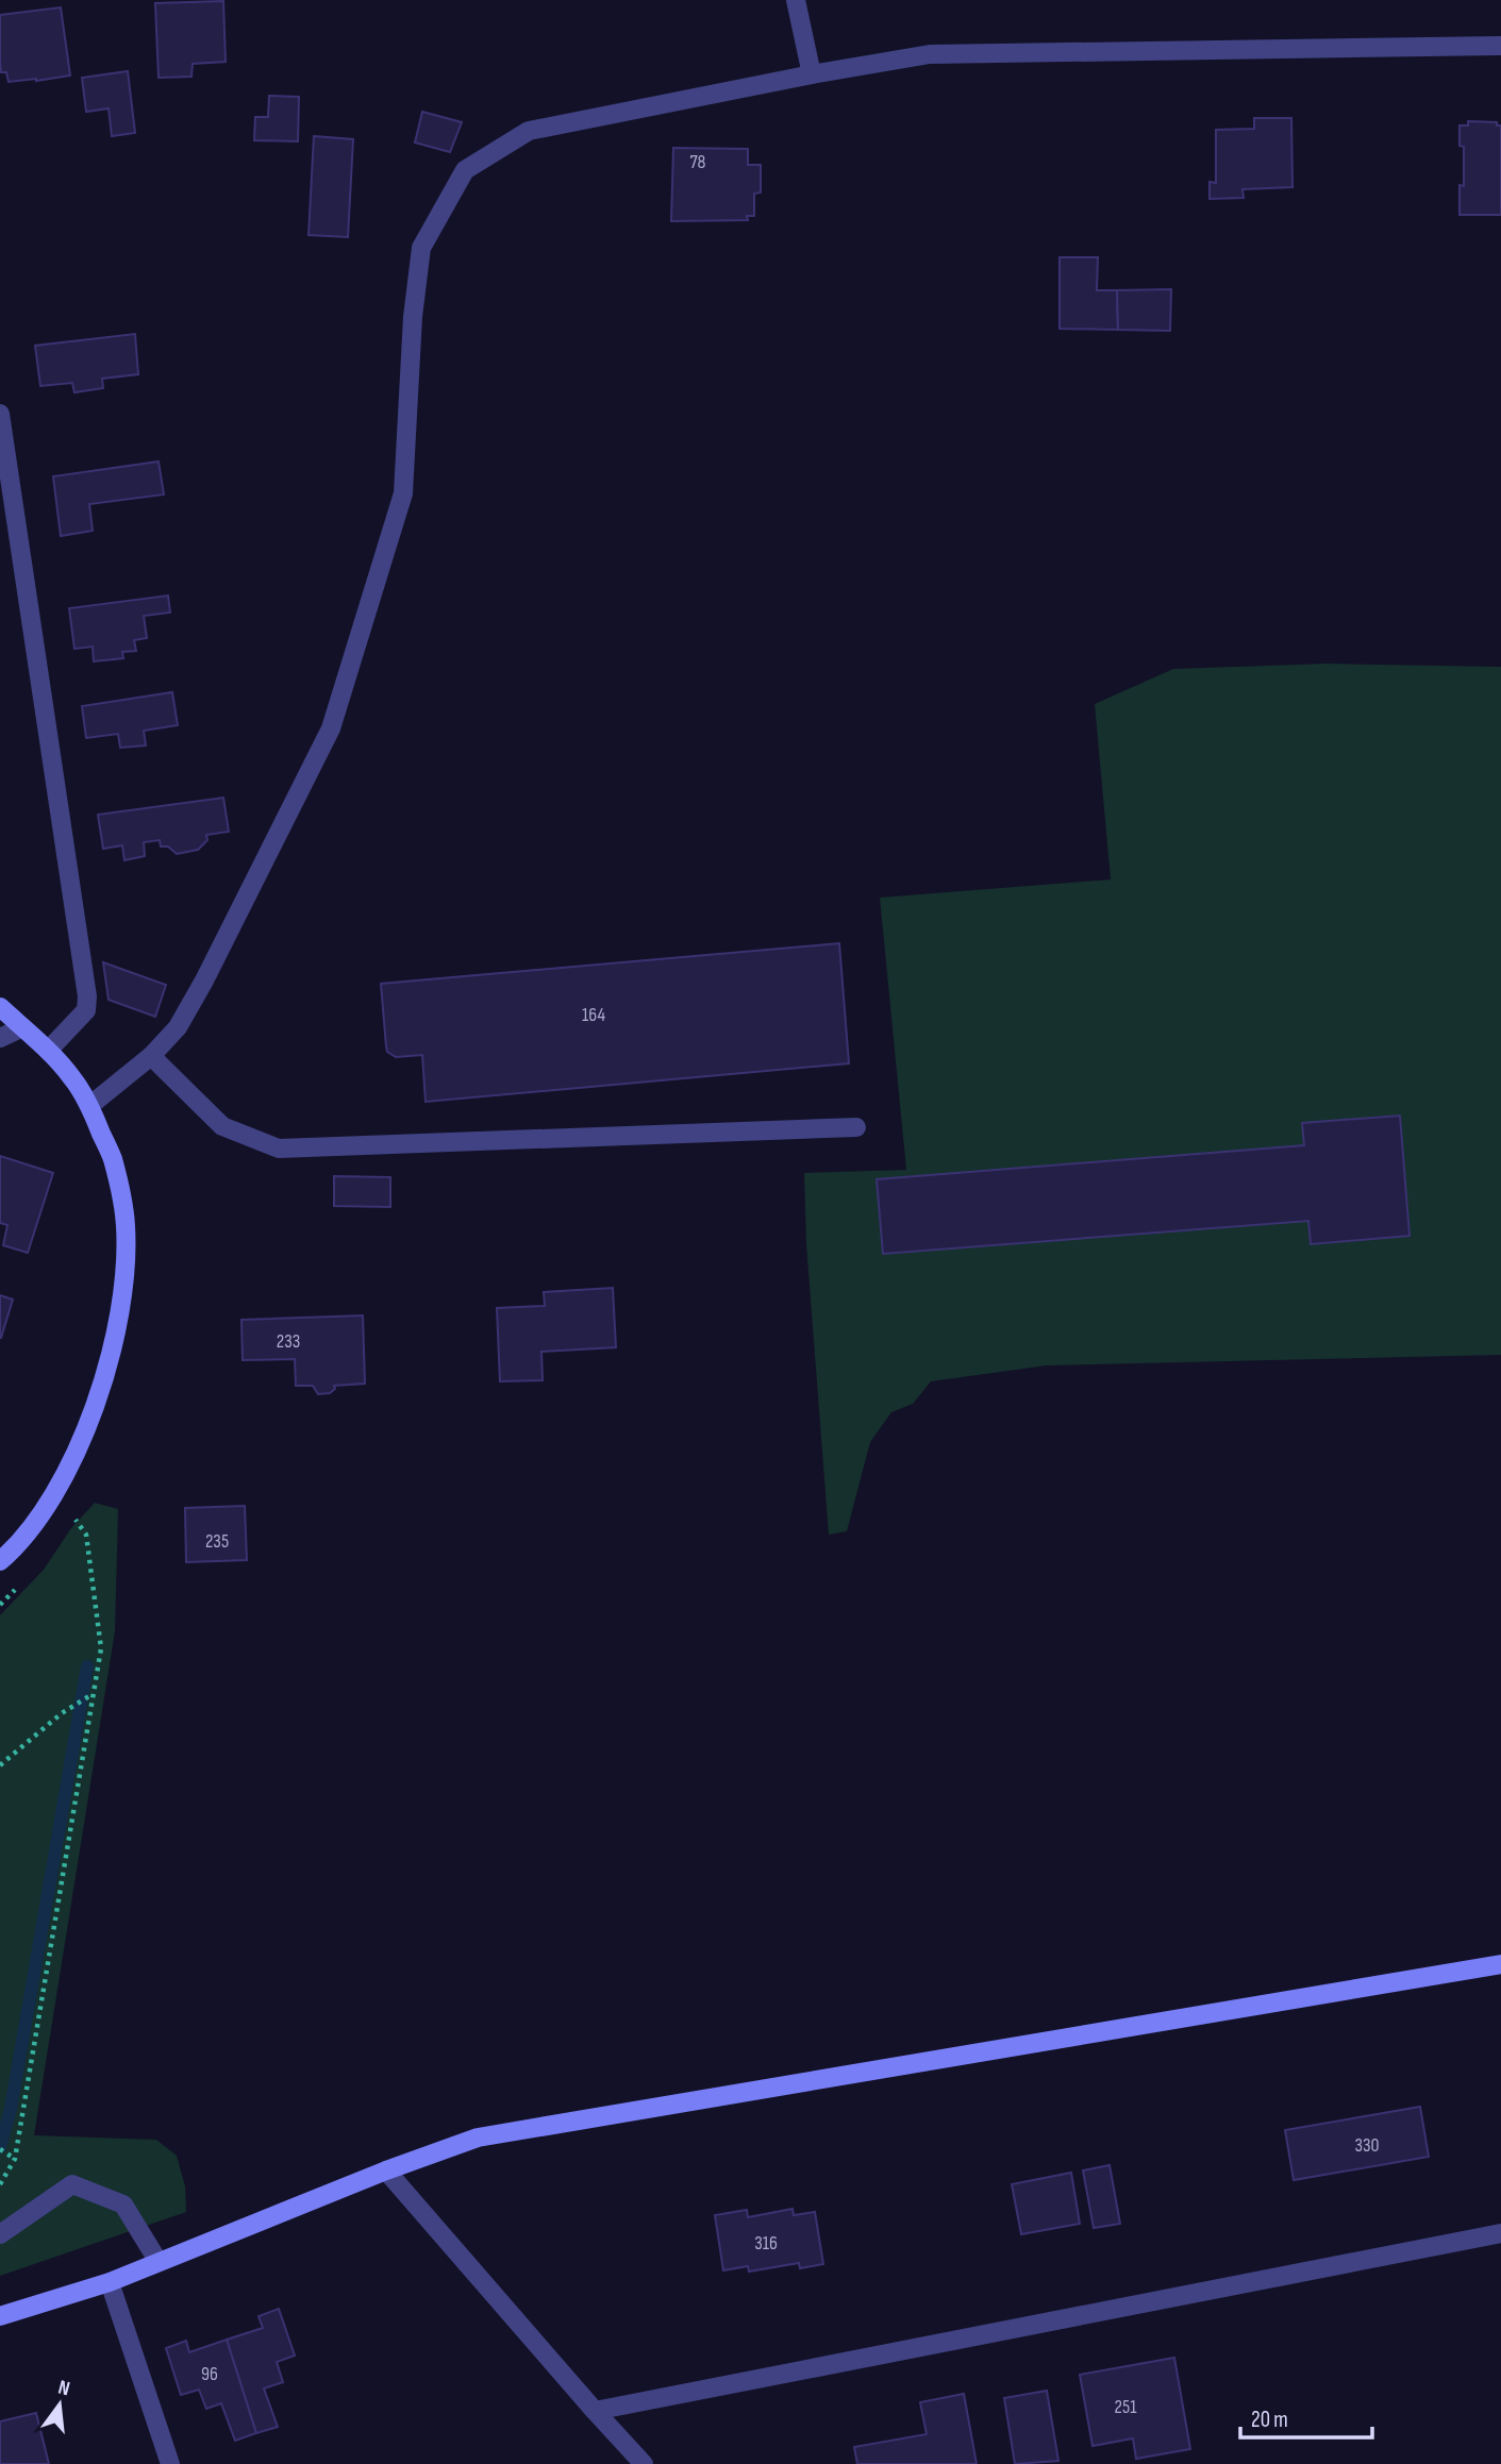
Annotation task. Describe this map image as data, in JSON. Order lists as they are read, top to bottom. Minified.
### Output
{"house_numbers":["78","164","233","235","330","316","96","251"],"scale_bar":"20 m","north":"top"}
